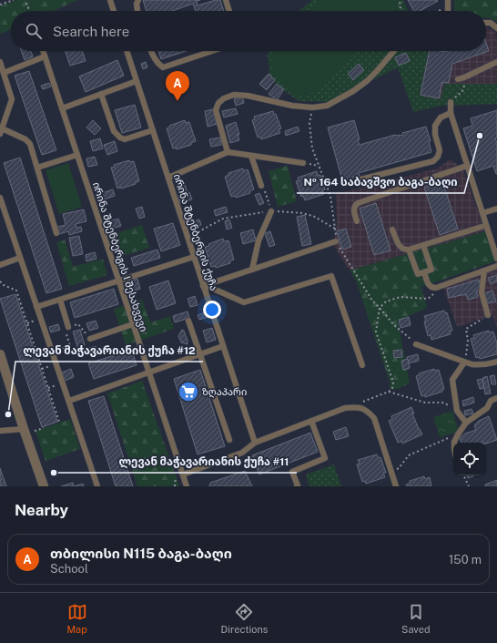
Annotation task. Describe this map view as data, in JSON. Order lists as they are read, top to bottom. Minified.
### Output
{"streets":{"lane":["ირინა შტენბერგის ქუჩა","ირინა შტენბერგის I შესახვევი"]},"places":{"other":["№ 164 საბავშვო ბაგა-ბაღი","ლევან მაჭავარიანის ქუჩა #12","ლევან მაჭავარიანის ქუჩა #11"],"supermarket":["ზღაპარი"]},"page":{"search":"Search here","pins":"A","heading":"Nearby","list":[{"mark":"A","name":"თბილისი N115 ბაგა-ბაღი","note":"School","value":"150 m"}],"nav":["Map","Directions","Saved"]}}
